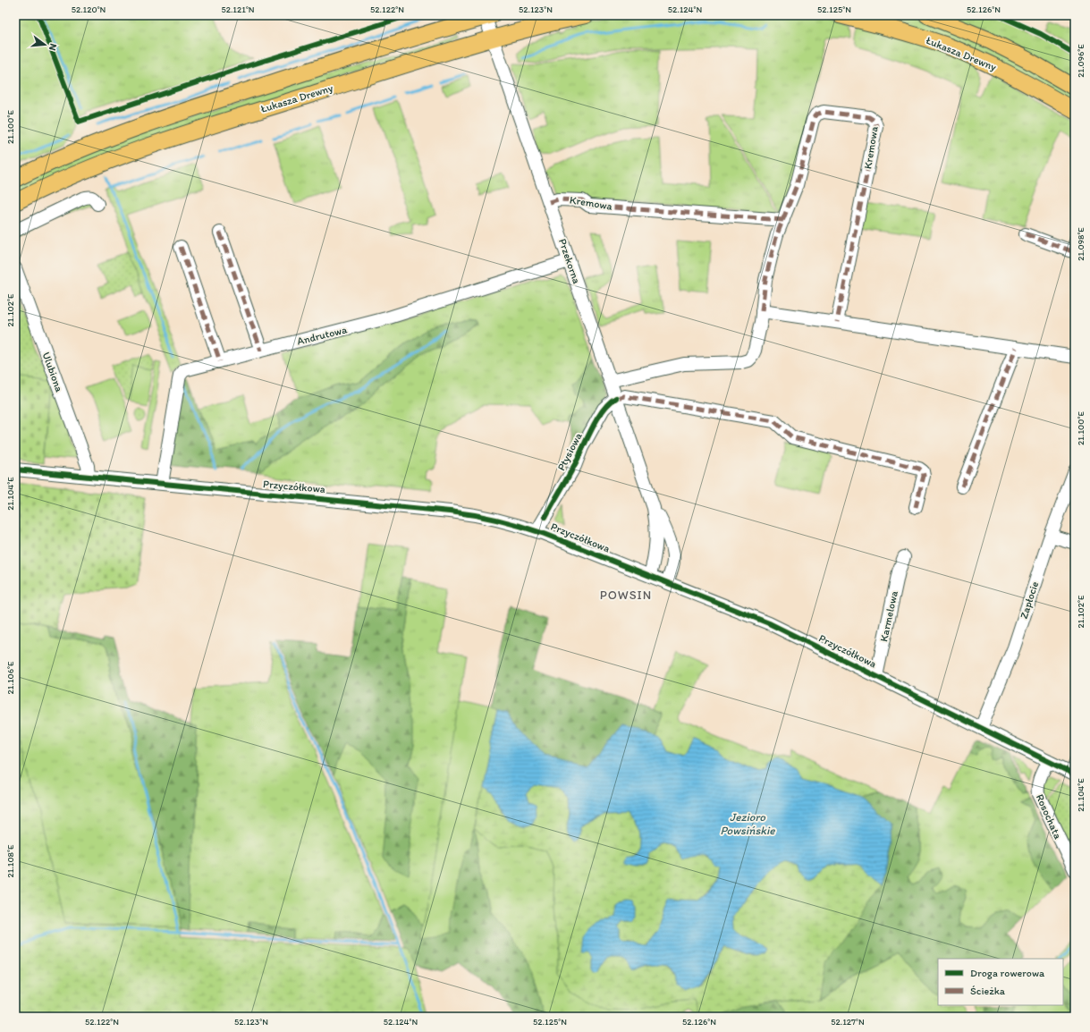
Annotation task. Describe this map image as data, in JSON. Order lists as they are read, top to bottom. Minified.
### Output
{"streets":{"main road":["Łukasza Drewny"],"street":["Kremowa","Przekorna","Andrutowa","Ulubiona","Ptysiowa","Przyczółkowa","Zapłocie","Karmelowa","Rosochata"]},"crossings":[["Łukasza Drewny","Przekorna"],["Kremowa","Przekorna"],["Przekorna","Andrutowa"],["Przekorna","Ptysiowa"],["Przekorna","Przyczółkowa"],["Andrutowa","Przyczółkowa"],["Ulubiona","Przyczółkowa"],["Ptysiowa","Przyczółkowa"],["Przyczółkowa","Zapłocie"],["Przyczółkowa","Karmelowa"],["Przyczółkowa","Rosochata"]],"districts":["POWSIN"],"water":["Jezioro Powsińskie"],"legend":["Droga rowerowa","Ścieżka"],"north":"right","coordinates":["52.120°N","52.121°N","52.122°N","52.123°N","52.124°N","52.125°N","52.126°N","21.096°E","21.100°E","21.098°E","21.102°E","21.104°E","21.106°E","21.108°E","52.127°N"]}
